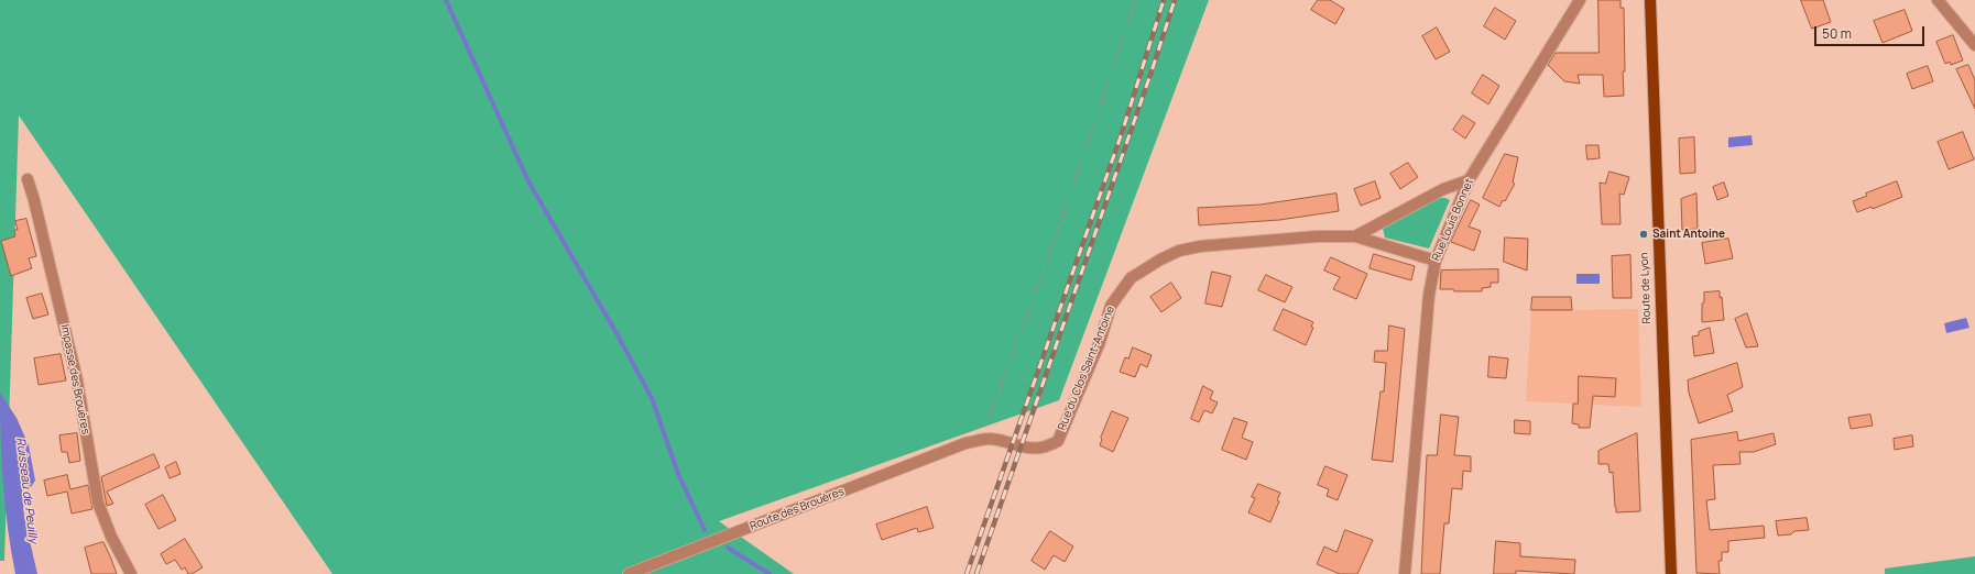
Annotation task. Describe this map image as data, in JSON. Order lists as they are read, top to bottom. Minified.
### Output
{"streets":{"main road":["Route de Lyon"],"street":["Rue Louis Bonnet","Rue du Clos Saint-Antoine","Impasse des Brouères","Route des Brouères"]},"crossings":[["Rue Louis Bonnet","Rue du Clos Saint-Antoine"],["Rue du Clos Saint-Antoine","Route des Brouères"]],"water":["Ruisseau de Peuilly"],"places":["Saint Antoine"],"scale_bar":"50 m"}
